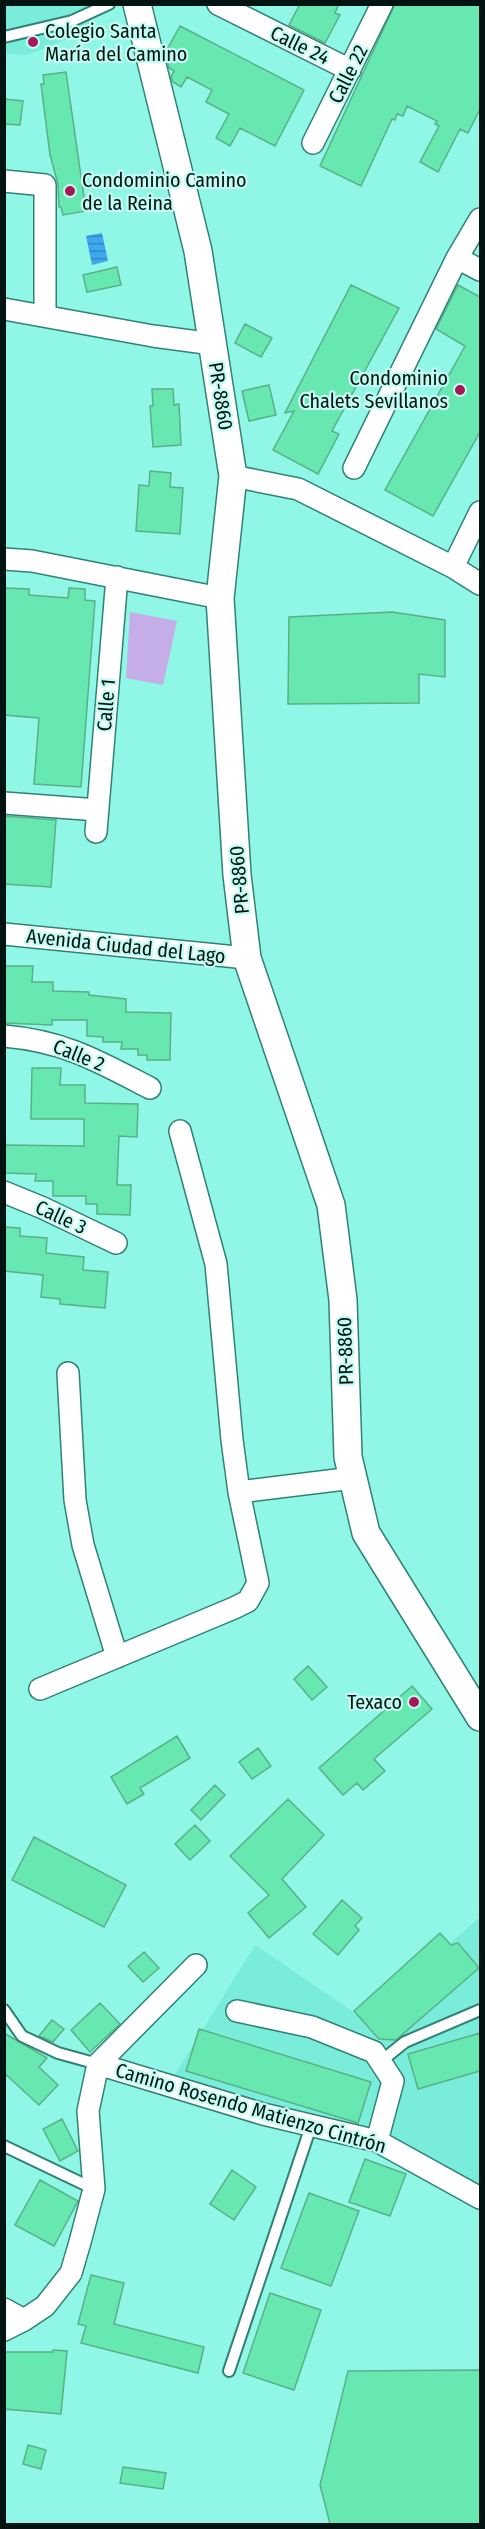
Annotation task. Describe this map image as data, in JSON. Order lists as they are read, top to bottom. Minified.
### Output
{"streets":{"street":["Calle 24","Calle 22","PR-8860","Calle 1","Avenida Ciudad del Lago","Calle 2","Calle 3","Camino Rosendo Matienzo Cintrón"]},"crossings":[["Calle 24","Calle 22"],["PR-8860","Avenida Ciudad del Lago"]],"places":["Colegio Santa María del Camino","Condominio Camino de la Reina","Condominio Chalets Sevillanos","Texaco"]}
